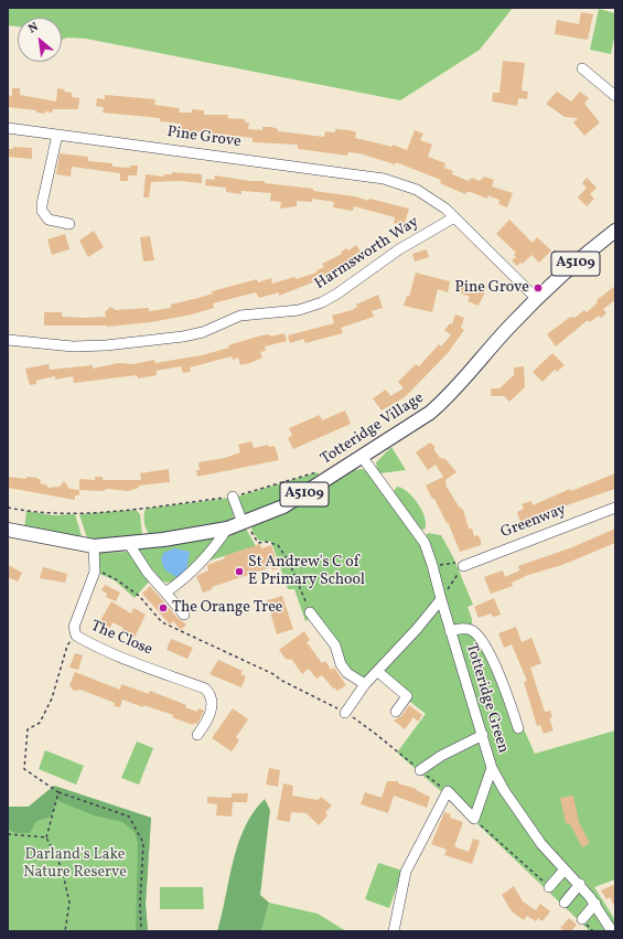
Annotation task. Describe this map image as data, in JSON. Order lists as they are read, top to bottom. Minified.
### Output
{"streets":{"main road":["A5109","Totteridge Village"],"street":["Pine Grove","Harmsworth Way","Greenway","The Close","Totteridge Green"]},"crossings":[["Pine Grove","Harmsworth Way"],["Pine Grove","A5109"],["Pine Grove","Totteridge Village"],["A5109","Totteridge Village"],["Totteridge Village","The Close"],["Totteridge Village","Totteridge Green"]],"parks":["Darland's Lake Nature Reserve"],"places":["Pine Grove","St Andrew's C of E Primary School","The Orange Tree"],"north":"top left"}
